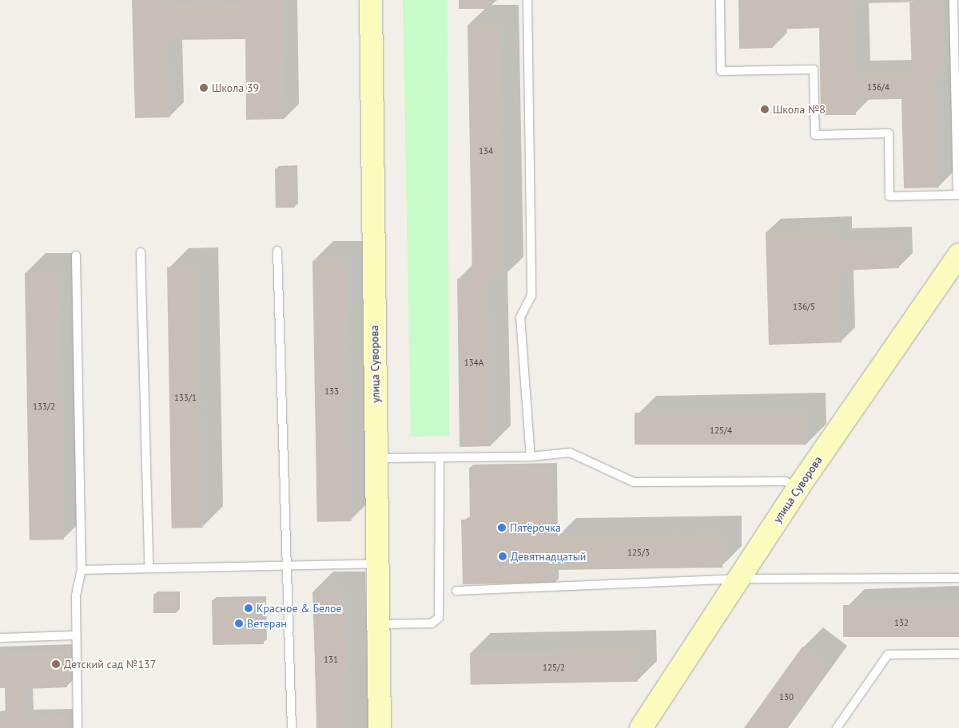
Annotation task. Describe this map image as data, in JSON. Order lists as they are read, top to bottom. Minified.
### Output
{"streets":{"street":["улица Суворова"]},"places":["Школа 39","Школа №8","Пятёрочка","Девятнадцатый","Красное & Белое","Ветеран","Детский сад №137"],"house_numbers":["136/4","134","136/5","134А","133","133/1","133/2","125/4","125/3","132","131","125/2","130"]}
